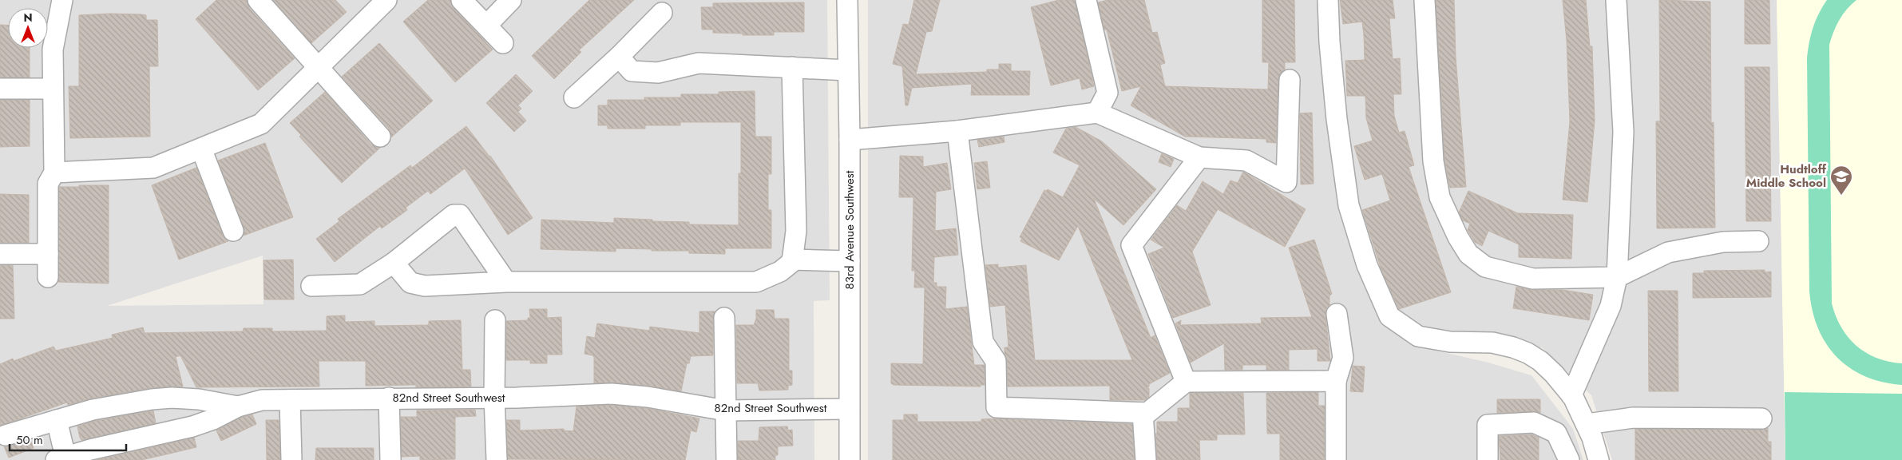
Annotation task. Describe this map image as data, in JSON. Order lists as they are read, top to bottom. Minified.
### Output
{"streets":{"street":["83rd Avenue Southwest","82nd Street Southwest"]},"crossings":[["83rd Avenue Southwest","82nd Street Southwest"]],"places":{"school or university":["Hudtloff Middle School"]},"scale_bar":"50 m","north":"top"}
